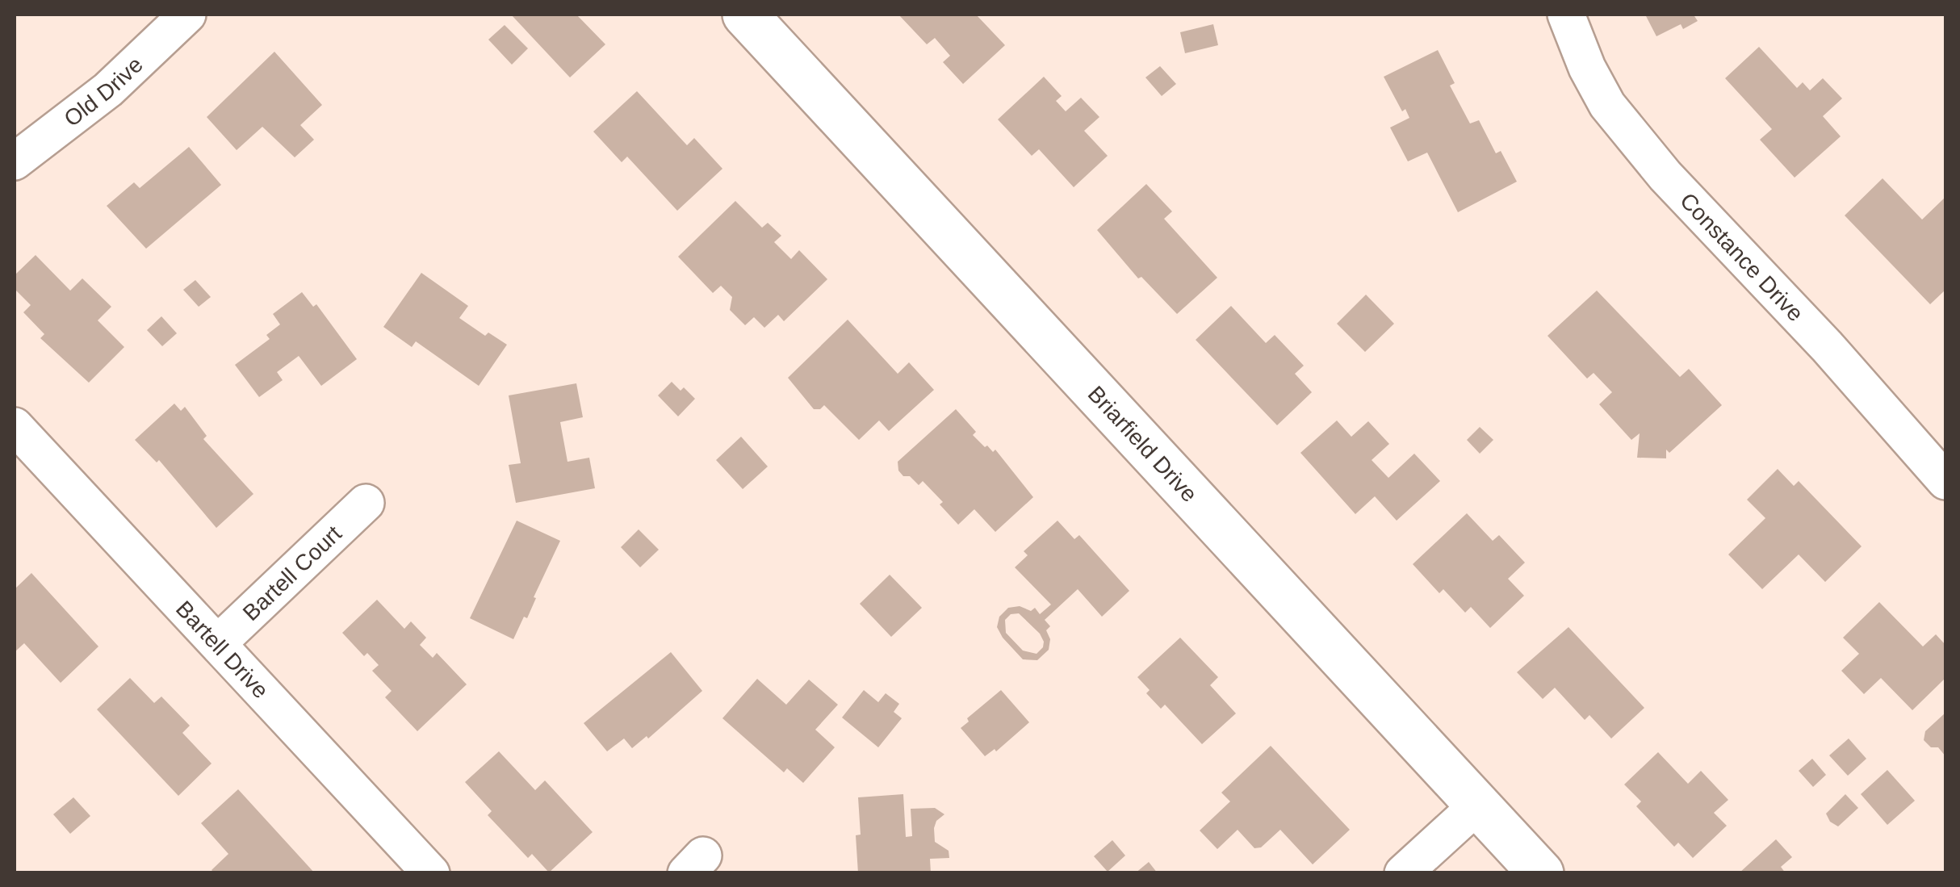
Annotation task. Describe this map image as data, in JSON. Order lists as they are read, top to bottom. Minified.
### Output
{"streets":{"street":["Old Drive","Constance Drive","Briarfield Drive","Bartell Court","Bartell Drive"]},"crossings":[["Bartell Court","Bartell Drive"]]}
